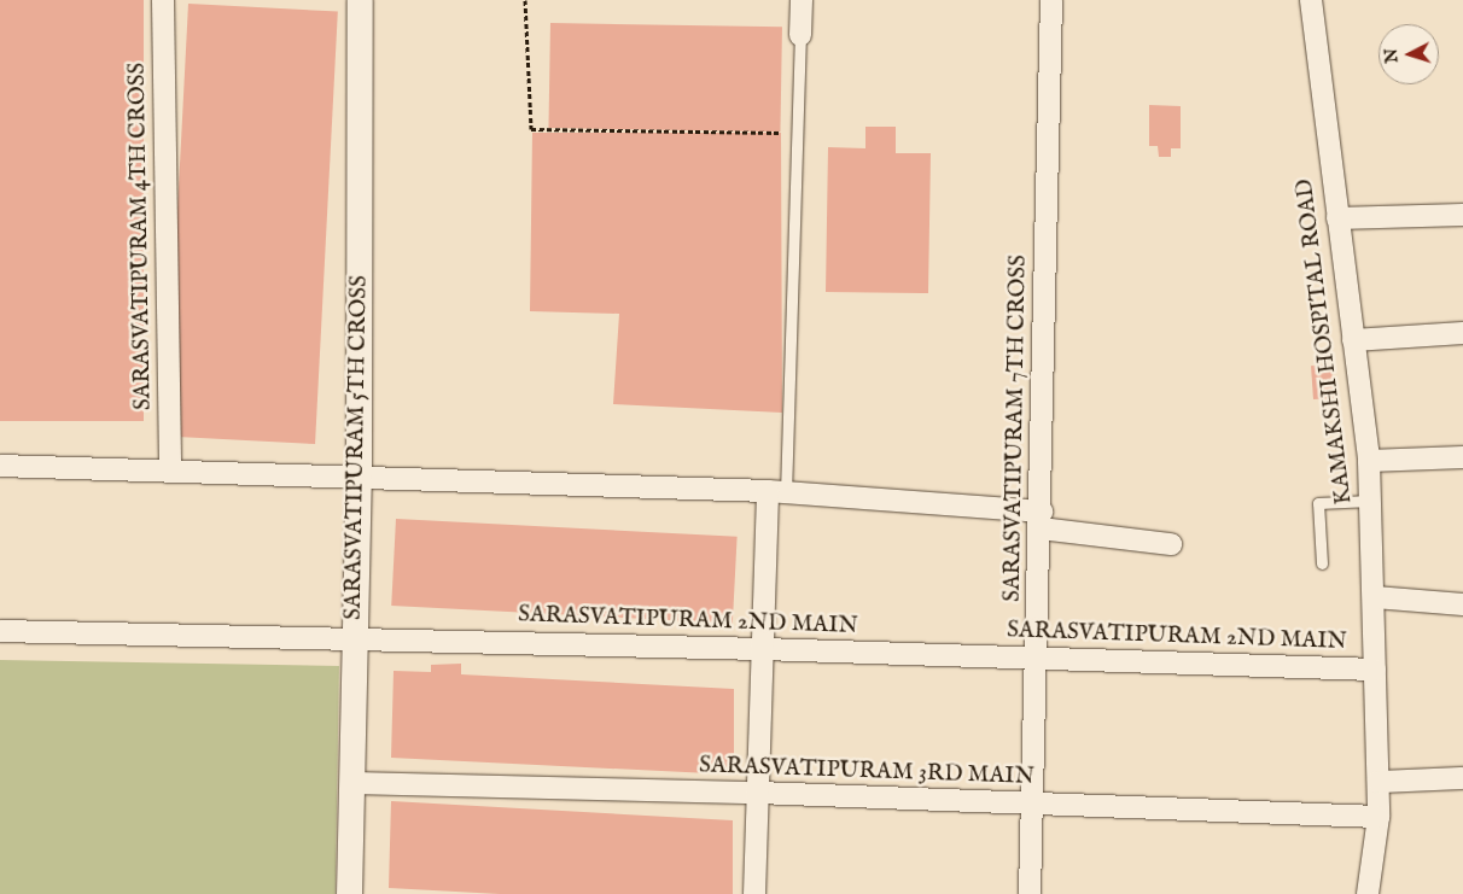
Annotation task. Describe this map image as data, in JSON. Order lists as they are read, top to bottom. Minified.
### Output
{"streets":{"street":["SARASVATIPURAM 4TH CROSS","KAMAKSHI HOSPITAL ROAD","SARASVATIPURAM 7TH CROSS","SARASVATIPURAM 5TH CROSS","SARASVATIPURAM 2ND MAIN","SARASVATIPURAM 3RD MAIN"]},"crossings":[["KAMAKSHI HOSPITAL ROAD","SARASVATIPURAM 2ND MAIN"],["KAMAKSHI HOSPITAL ROAD","SARASVATIPURAM 3RD MAIN"],["SARASVATIPURAM 7TH CROSS","SARASVATIPURAM 2ND MAIN"],["SARASVATIPURAM 7TH CROSS","SARASVATIPURAM 3RD MAIN"],["SARASVATIPURAM 5TH CROSS","SARASVATIPURAM 2ND MAIN"],["SARASVATIPURAM 5TH CROSS","SARASVATIPURAM 3RD MAIN"]],"north":"left"}
